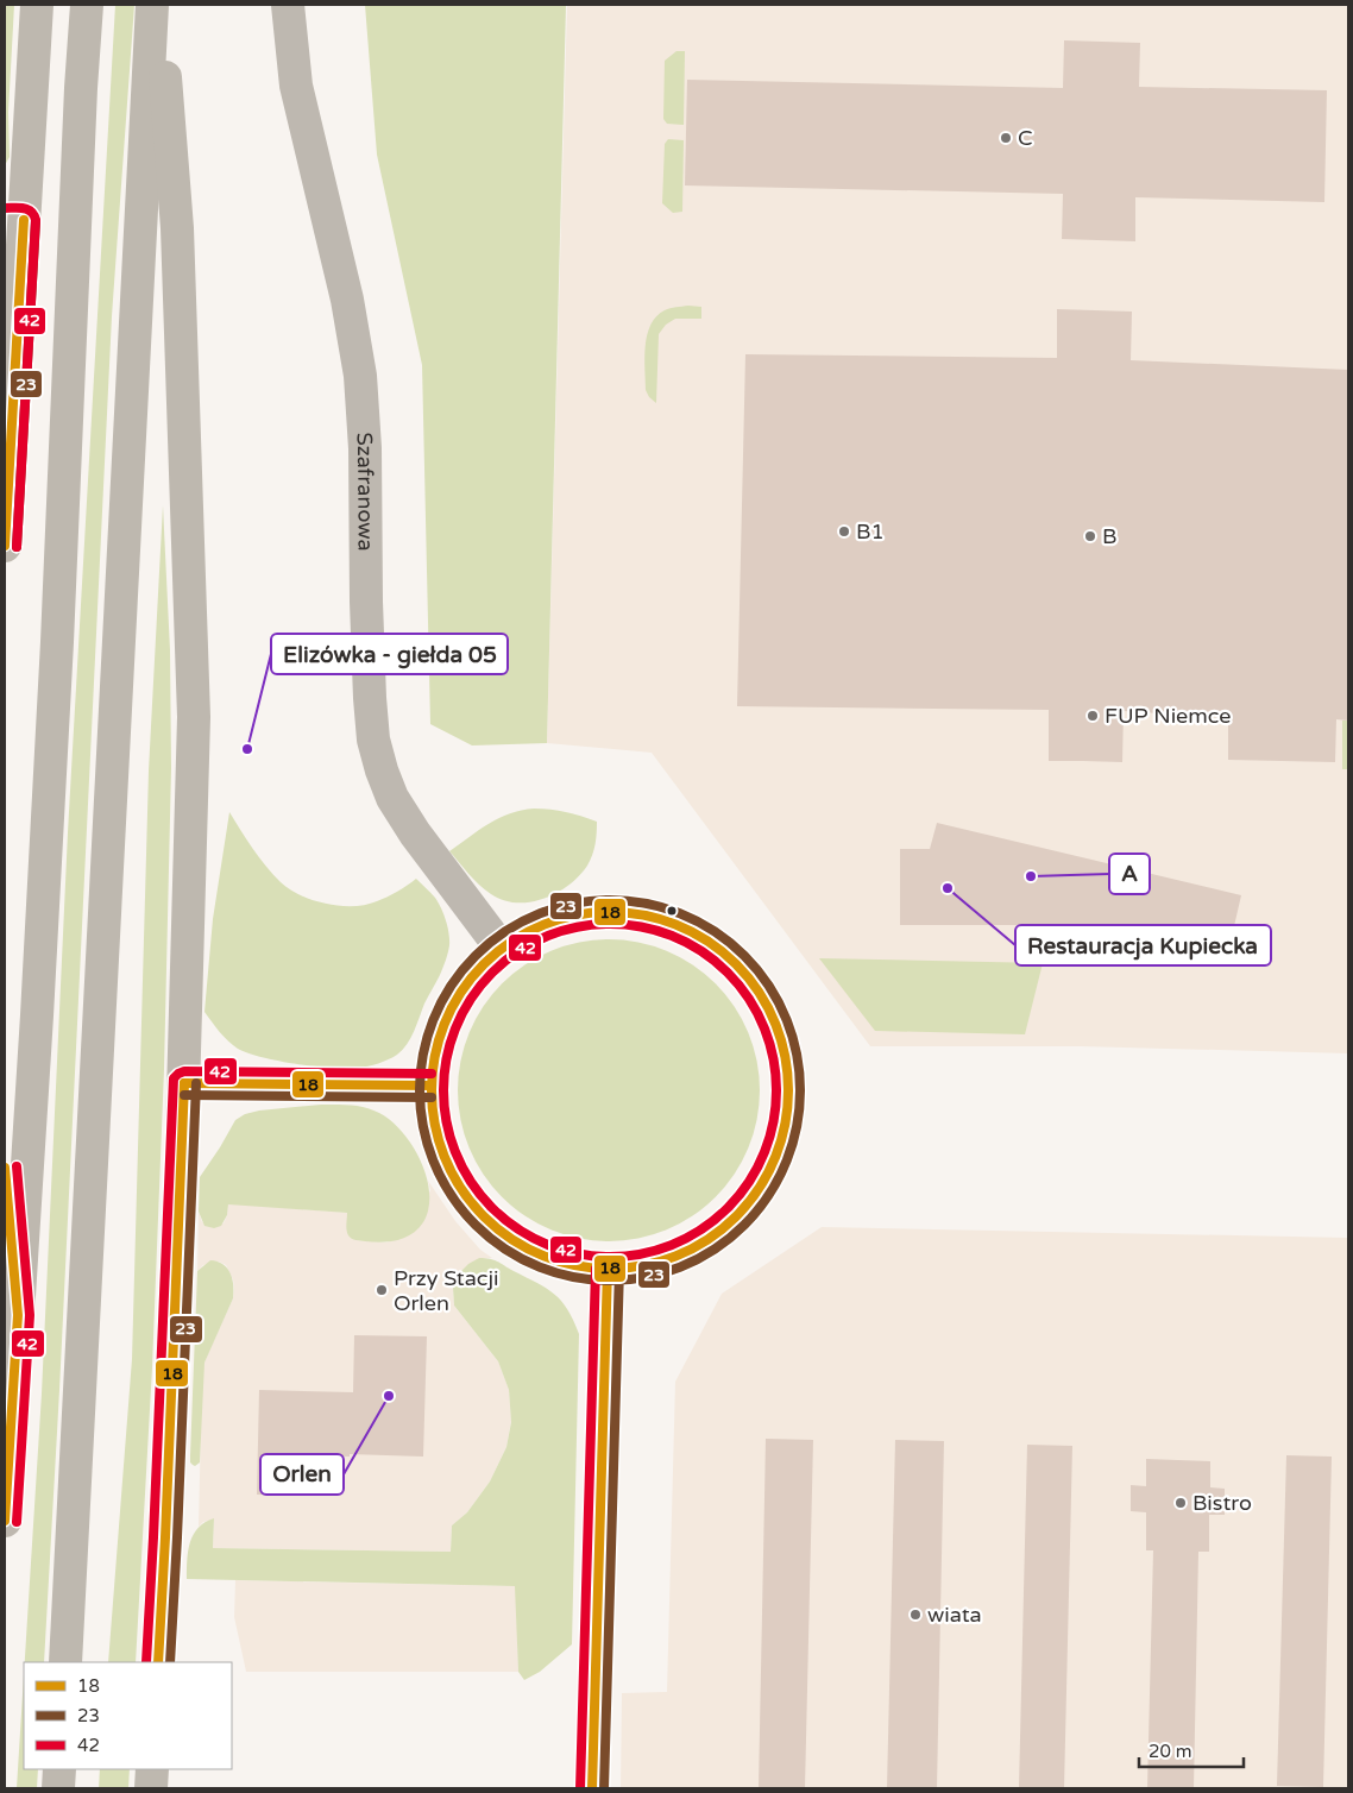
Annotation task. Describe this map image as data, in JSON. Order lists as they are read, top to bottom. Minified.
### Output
{"streets":{"street":["Szafranowa"]},"places":["C","B1","B","FUP Niemce","Elizówka - giełda 05","A","Restauracja Kupiecka","Przy Stacji Orlen","Orlen","Bistro","wiata"],"lines":["transit line 42","transit line 18","transit line 23"],"legend":["18","23","42"],"scale_bar":"20 m"}
